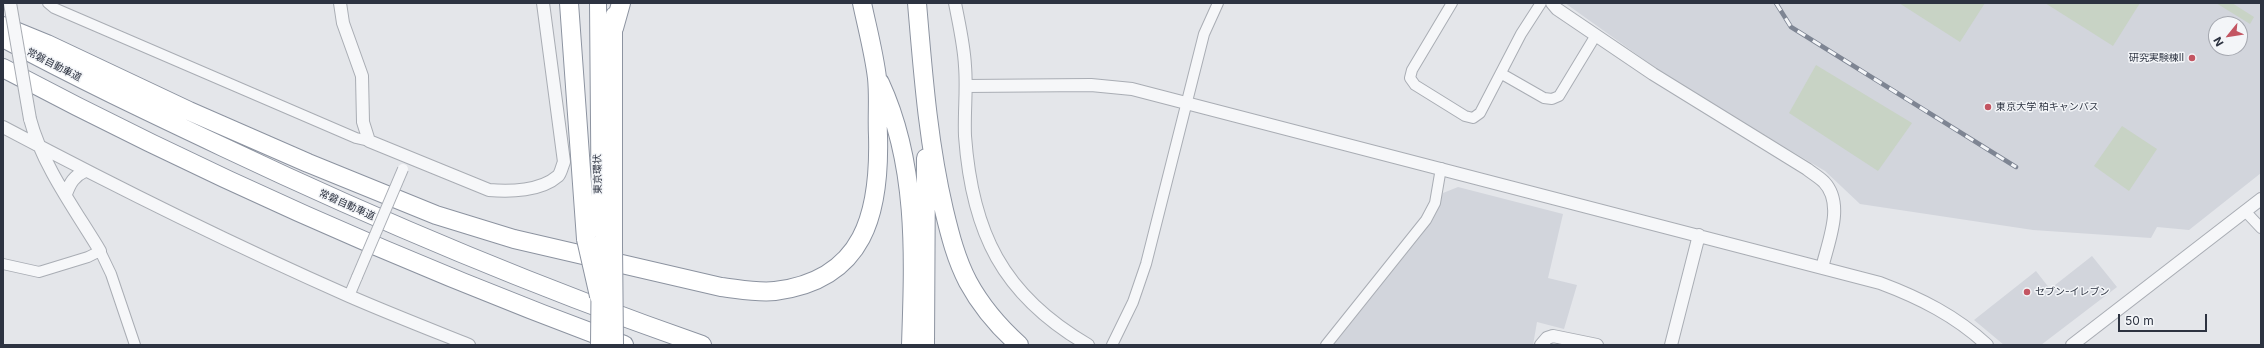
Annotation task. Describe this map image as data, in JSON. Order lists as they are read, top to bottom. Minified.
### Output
{"streets":{"highway":["常磐自動車道","東京環状"]},"places":["研究実験棟Ⅱ","東京大学 柏キャンパス","セブン-イレブン"],"scale_bar":"50 m","north":"bottom left"}
